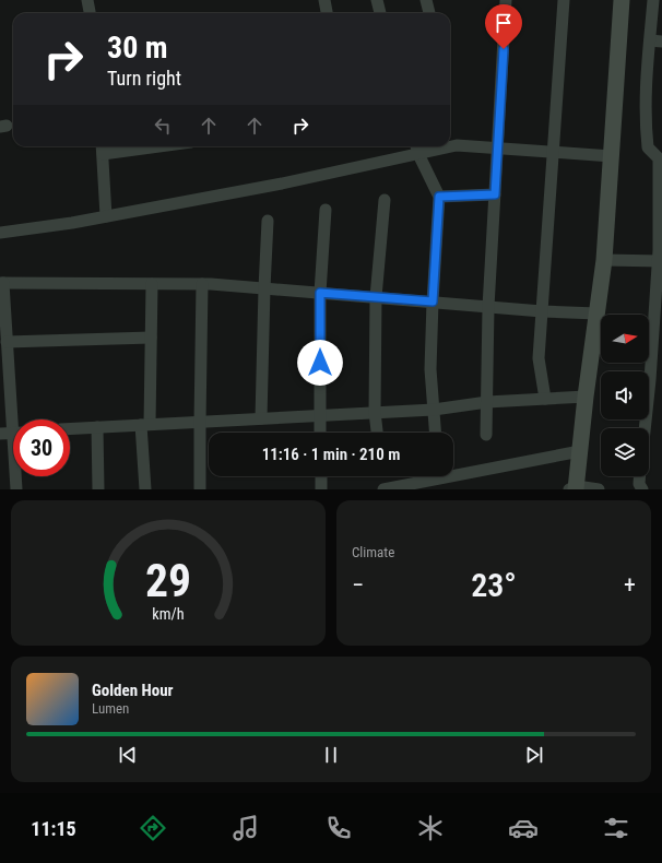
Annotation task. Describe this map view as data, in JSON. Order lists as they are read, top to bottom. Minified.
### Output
{"north":"right","page":{"turn":["30 m","Turn right"],"limit":"30","trip":"11:16 · 1 min · 210 m","tile":"Climate","heat":["−","23°","+"],"song":["Golden Hour","Lumen"],"tabs":"11:15","gauge":["29","km/h"]}}
